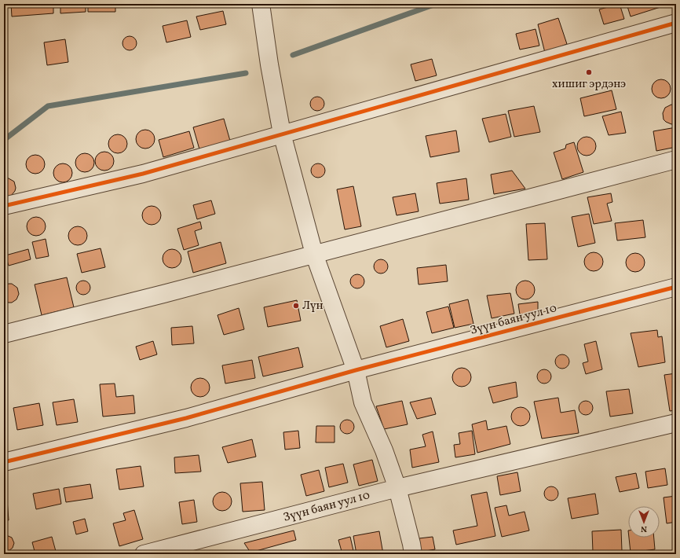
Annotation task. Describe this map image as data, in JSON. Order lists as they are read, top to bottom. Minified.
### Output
{"streets":{"street":["Зүүн баян уул 10"]},"places":["хишиг эрдэнэ","Лүн"],"north":"bottom"}
